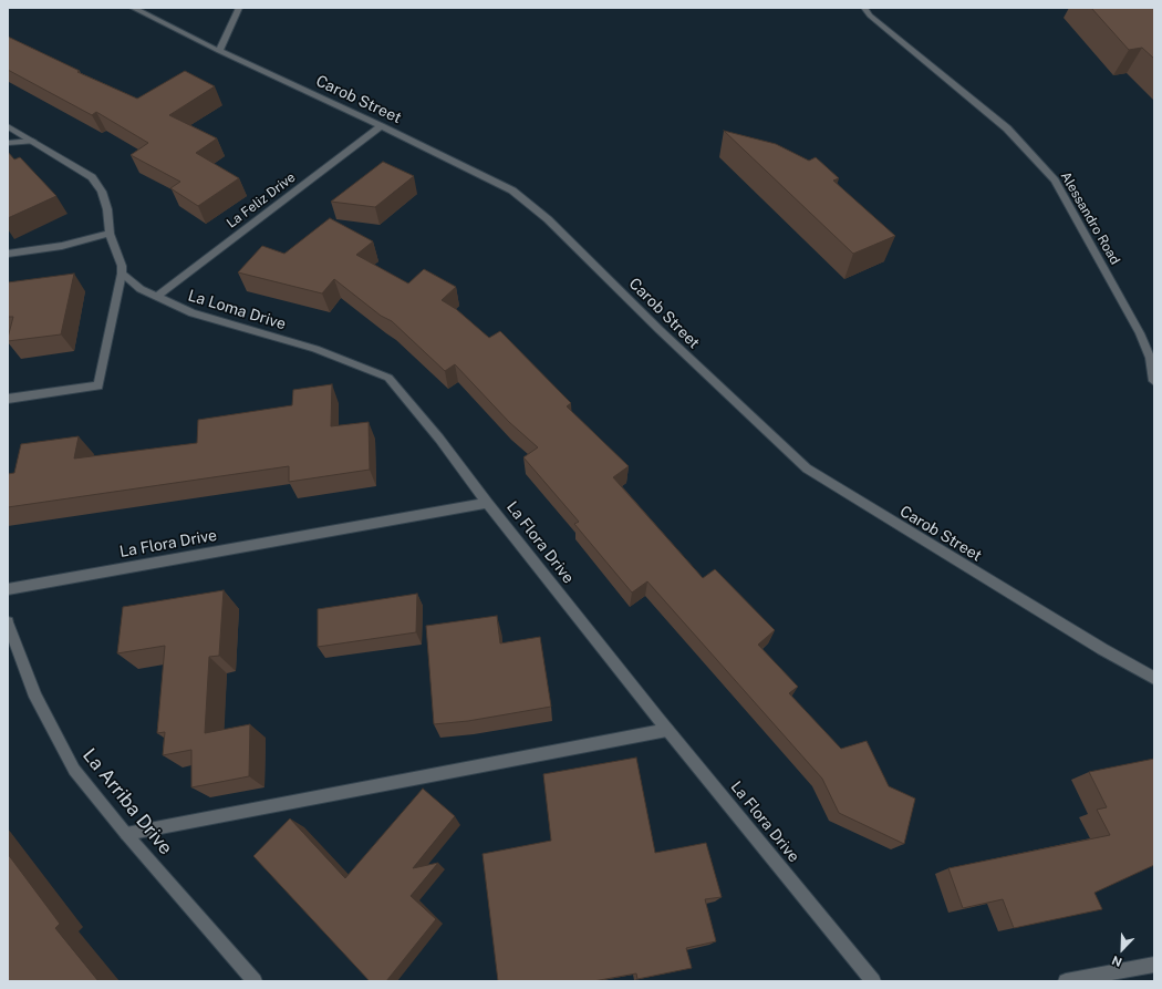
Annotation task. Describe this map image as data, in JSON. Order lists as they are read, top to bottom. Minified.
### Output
{"streets":{"street":["Carob Street","La Feliz Drive","Alessandro Road","La Loma Drive","La Flora Drive","La Arriba Drive"]},"crossings":[["Carob Street","La Feliz Drive"],["La Feliz Drive","La Loma Drive"],["La Loma Drive","La Flora Drive"]],"north":"bottom left"}
